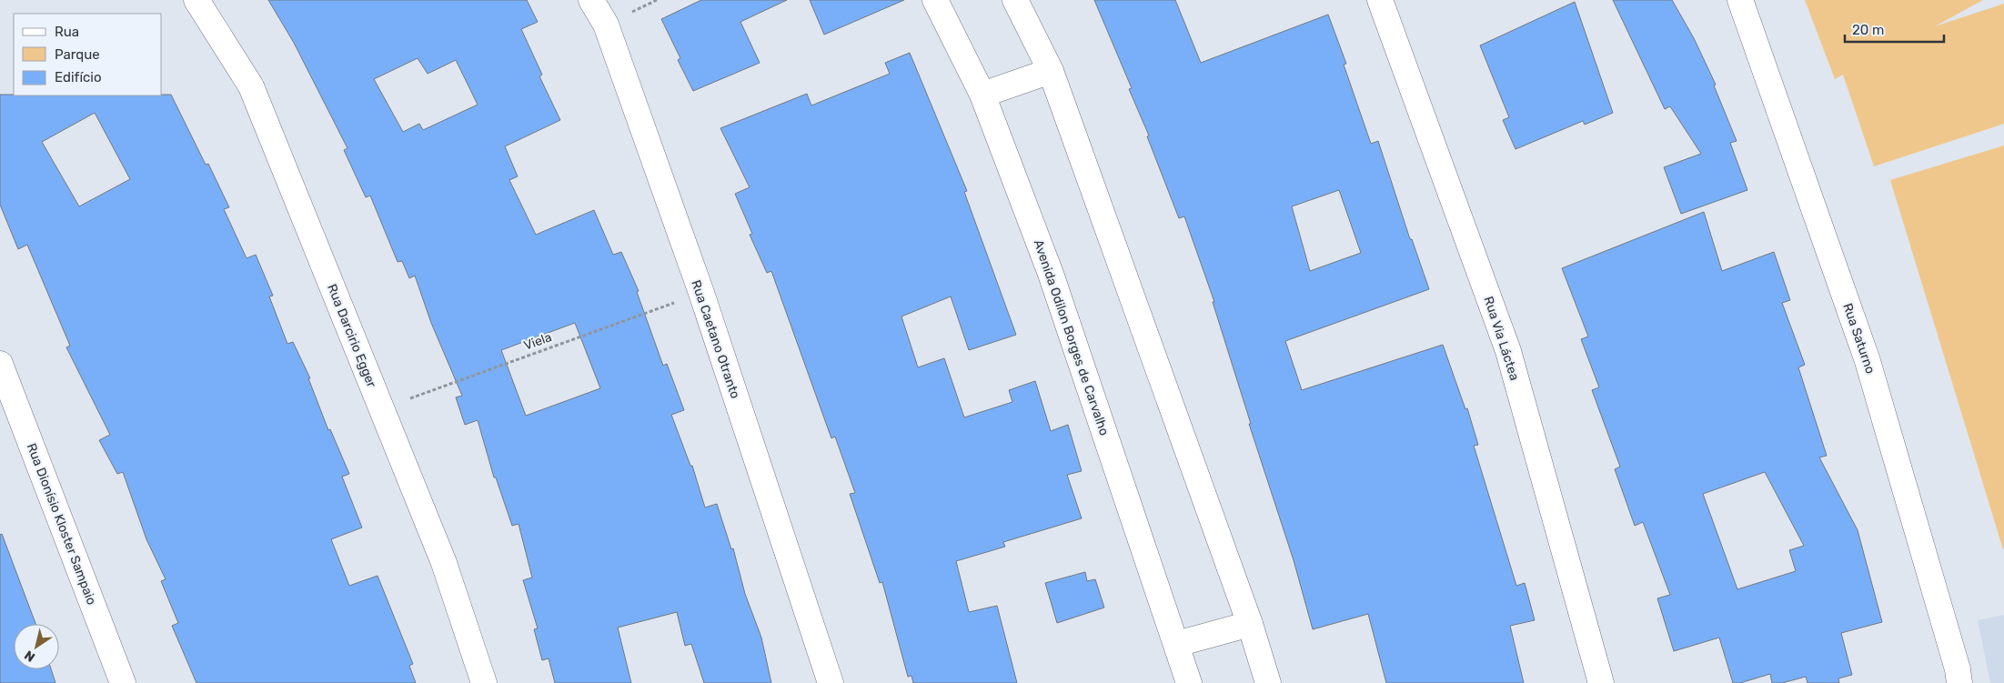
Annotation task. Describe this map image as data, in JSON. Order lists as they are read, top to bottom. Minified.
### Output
{"streets":{"street":["Rua Darcirio Egger","Avenida Odilon Borges de Carvalho","Rua Via Láctea","Rua Saturno","Rua Caetano Otranto","Rua Dionísio Kloster Sampaio"],"path":["Viela"]},"crossings":[["Rua Darcirio Egger","Viela"],["Rua Caetano Otranto","Viela"]],"legend":["Rua","Parque","Edifício"],"scale_bar":"20 m","north":"bottom left"}
